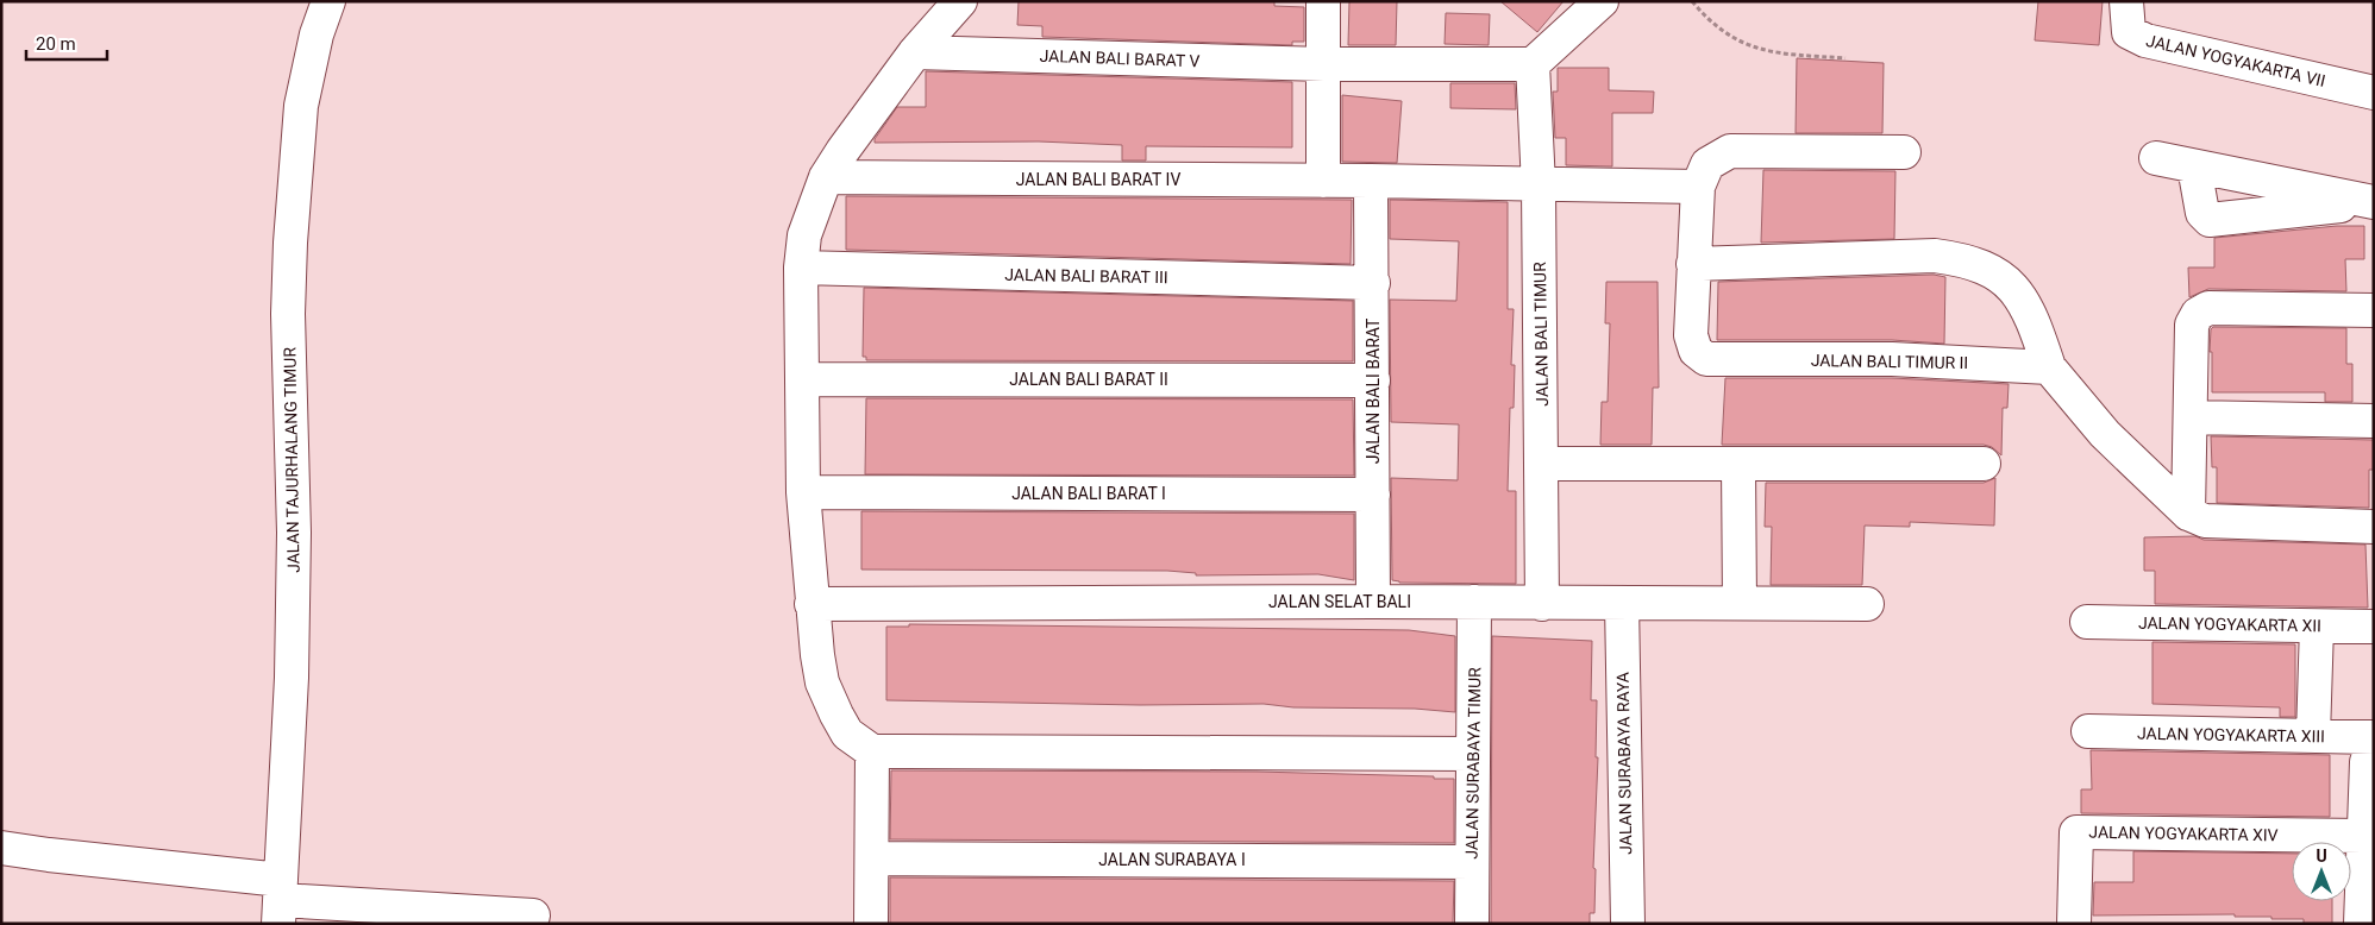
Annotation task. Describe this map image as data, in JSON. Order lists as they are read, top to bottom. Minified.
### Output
{"streets":{"street":["JALAN BALI BARAT V","JALAN YOGYAKARTA VII","JALAN BALI BARAT IV","JALAN BALI BARAT III","JALAN BALI TIMUR","JALAN BALI TIMUR II","JALAN BALI BARAT II","JALAN BALI BARAT","JALAN TAJURHALANG TIMUR","JALAN BALI BARAT I","JALAN SELAT BALI","JALAN YOGYAKARTA XII","JALAN YOGYAKARTA XIII","JALAN SURABAYA TIMUR","JALAN SURABAYA RAYA","JALAN YOGYAKARTA XIV","JALAN SURABAYA I"]},"crossings":[["JALAN BALI BARAT V","JALAN BALI TIMUR"],["JALAN BALI BARAT IV","JALAN BALI TIMUR"],["JALAN BALI BARAT IV","JALAN BALI TIMUR II"],["JALAN BALI BARAT IV","JALAN BALI BARAT"],["JALAN BALI BARAT III","JALAN BALI BARAT"],["JALAN BALI TIMUR","JALAN SELAT BALI"],["JALAN BALI BARAT II","JALAN BALI BARAT"],["JALAN BALI BARAT","JALAN BALI BARAT I"],["JALAN BALI BARAT","JALAN SELAT BALI"],["JALAN SELAT BALI","JALAN SURABAYA TIMUR"],["JALAN SELAT BALI","JALAN SURABAYA RAYA"],["JALAN SURABAYA TIMUR","JALAN SURABAYA I"]],"scale_bar":"20 m","north":"top"}
